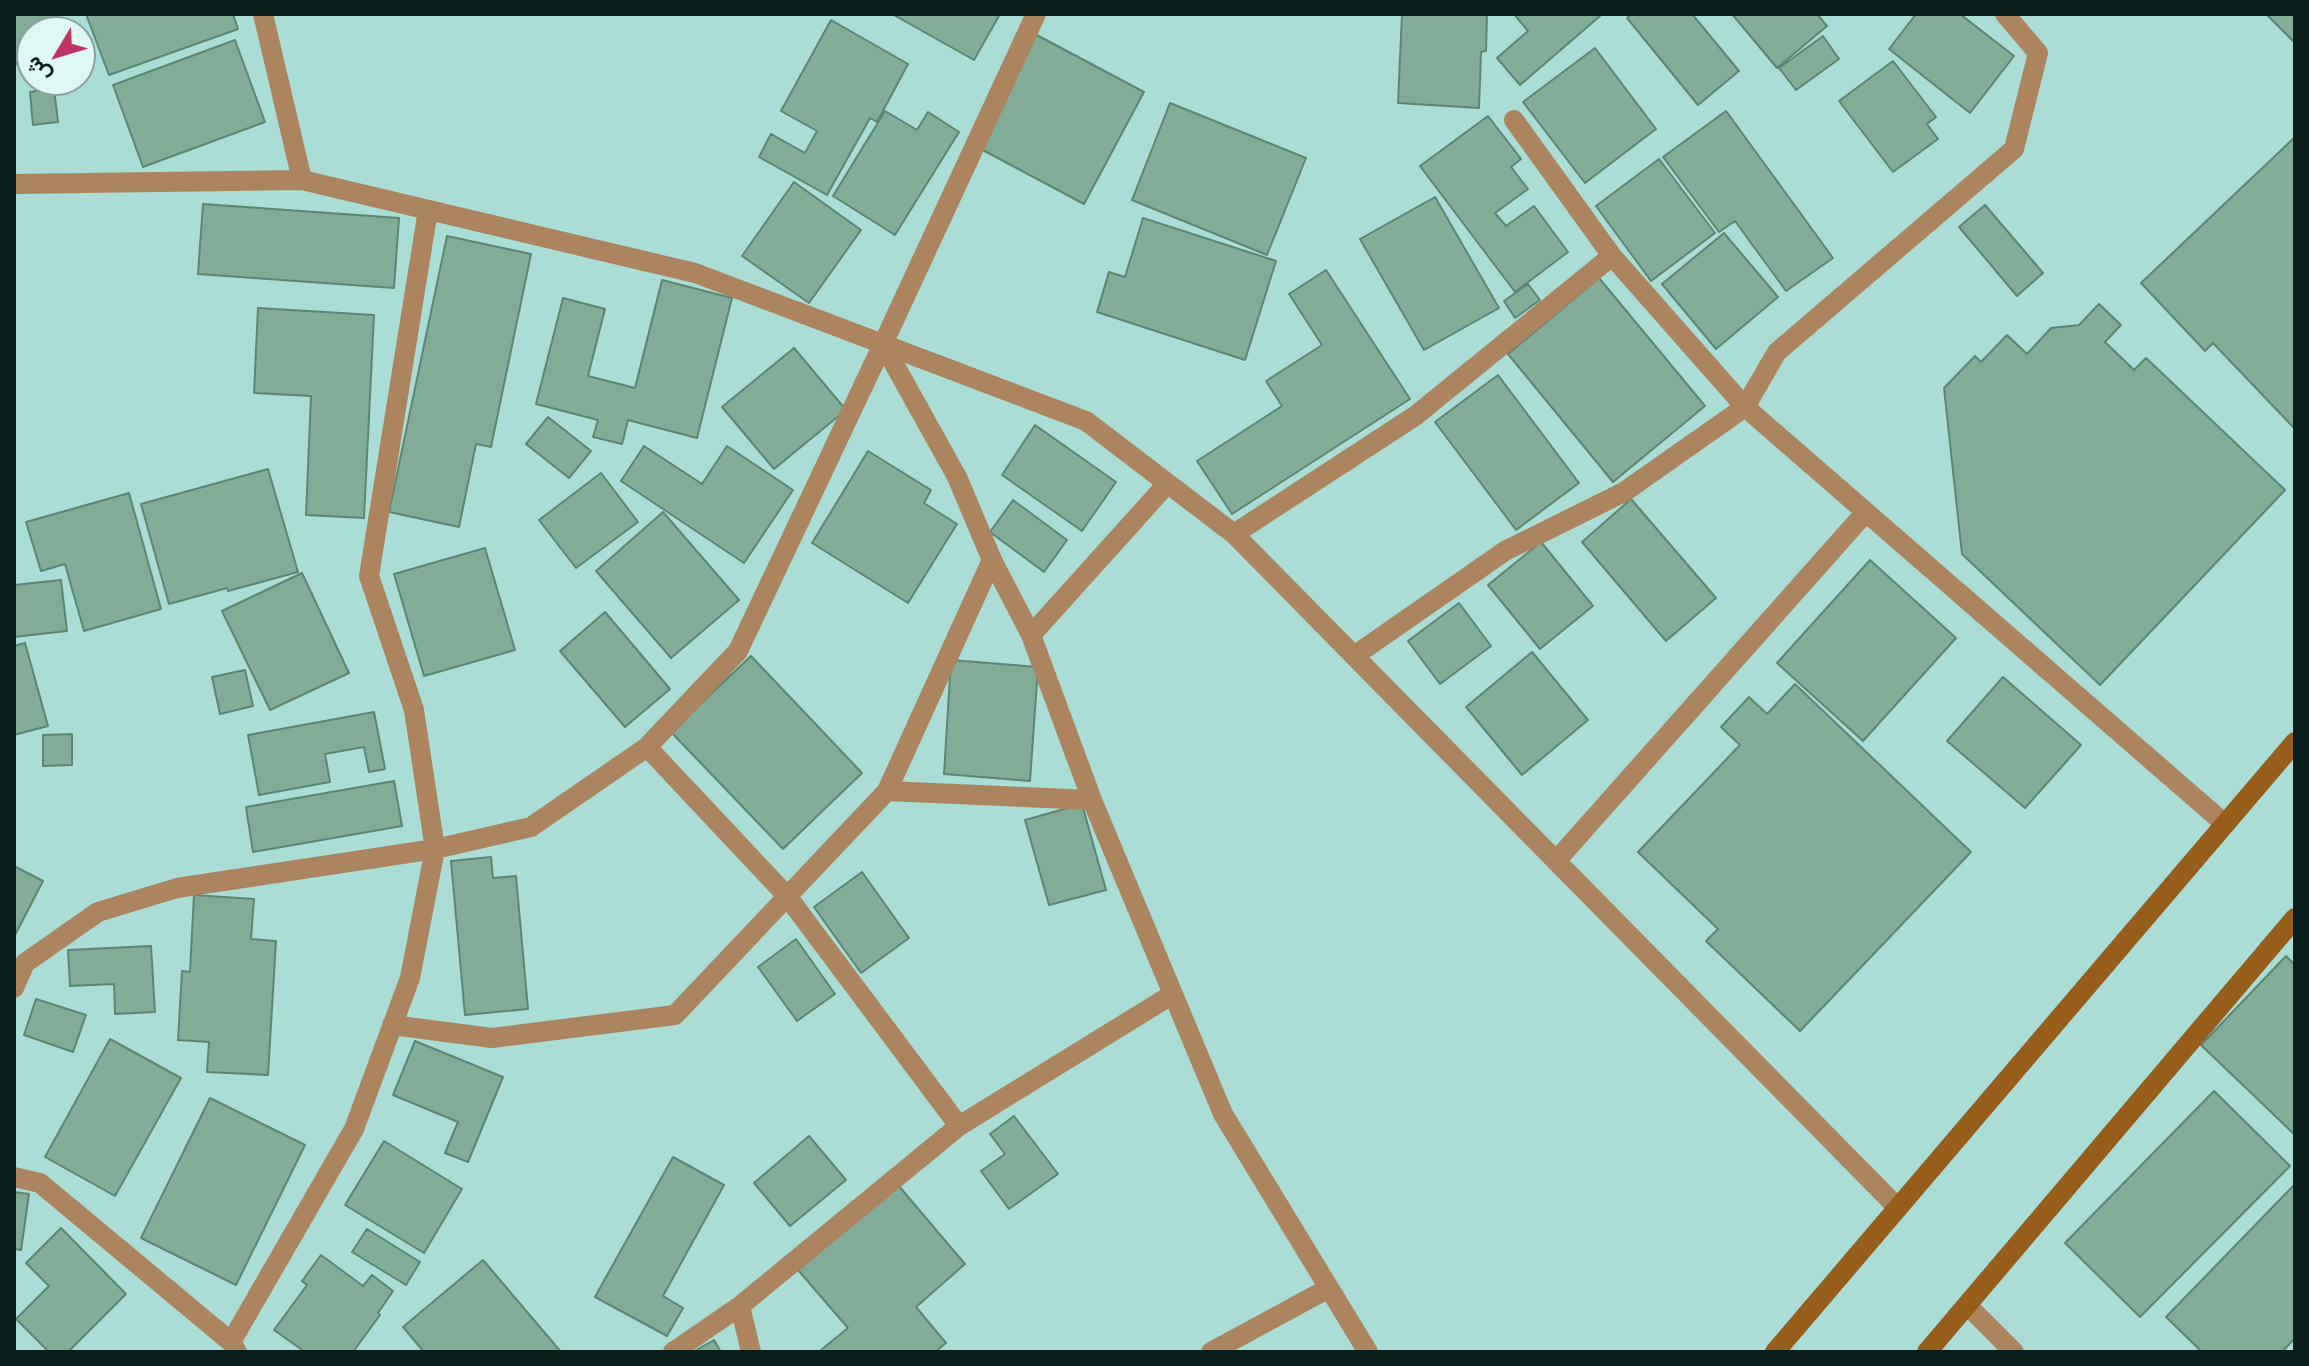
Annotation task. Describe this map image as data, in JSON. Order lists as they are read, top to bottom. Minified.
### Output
{"north":"bottom left"}
